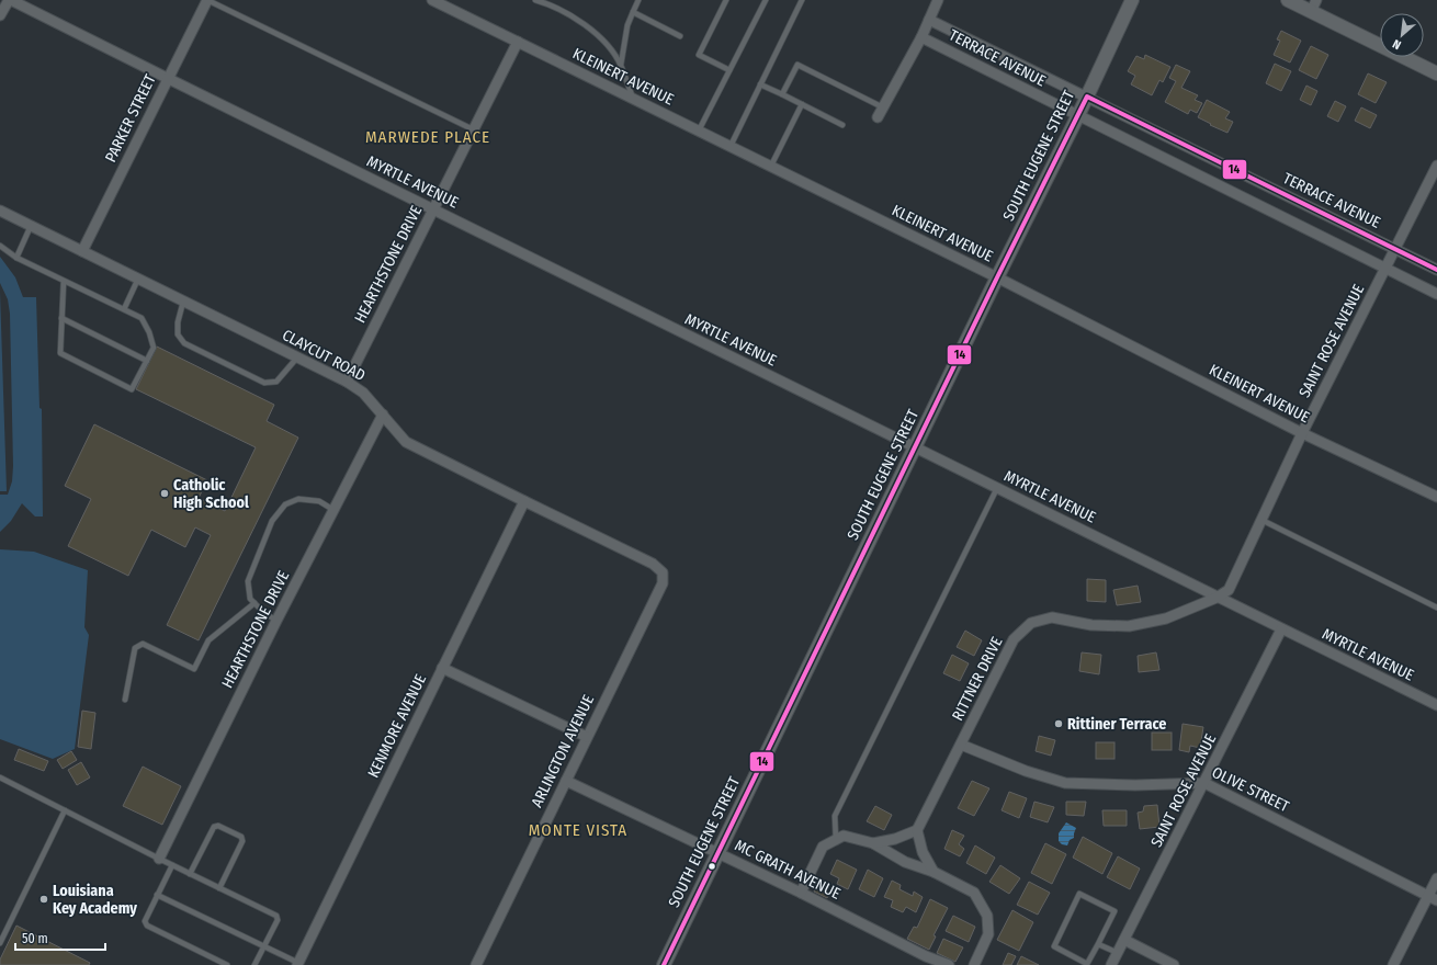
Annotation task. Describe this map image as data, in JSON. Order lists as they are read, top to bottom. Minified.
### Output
{"streets":{"street":["TERRACE AVENUE","KLEINERT AVENUE","PARKER STREET","SOUTH EUGENE STREET","MYRTLE AVENUE","HEARTHSTONE DRIVE","SAINT ROSE AVENUE","CLAYCUT ROAD","RITTNER DRIVE","KENMORE AVENUE","ARLINGTON AVENUE","OLIVE STREET","MC GRATH AVENUE"]},"crossings":[["TERRACE AVENUE","SOUTH EUGENE STREET"],["TERRACE AVENUE","SAINT ROSE AVENUE"],["KLEINERT AVENUE","SOUTH EUGENE STREET"],["KLEINERT AVENUE","HEARTHSTONE DRIVE"],["KLEINERT AVENUE","SAINT ROSE AVENUE"],["PARKER STREET","MYRTLE AVENUE"],["PARKER STREET","CLAYCUT ROAD"],["SOUTH EUGENE STREET","MYRTLE AVENUE"],["SOUTH EUGENE STREET","MC GRATH AVENUE"],["MYRTLE AVENUE","HEARTHSTONE DRIVE"],["MYRTLE AVENUE","SAINT ROSE AVENUE"],["MYRTLE AVENUE","RITTNER DRIVE"],["HEARTHSTONE DRIVE","CLAYCUT ROAD"],["SAINT ROSE AVENUE","RITTNER DRIVE"],["SAINT ROSE AVENUE","OLIVE STREET"],["CLAYCUT ROAD","KENMORE AVENUE"],["CLAYCUT ROAD","ARLINGTON AVENUE"],["RITTNER DRIVE","OLIVE STREET"],["ARLINGTON AVENUE","MC GRATH AVENUE"]],"districts":["MARWEDE PLACE","MONTE VISTA"],"places":["Catholic High School","Rittiner Terrace","Louisiana Key Academy"],"lines":["transit line 14"],"scale_bar":"50 m","north":"bottom left"}
